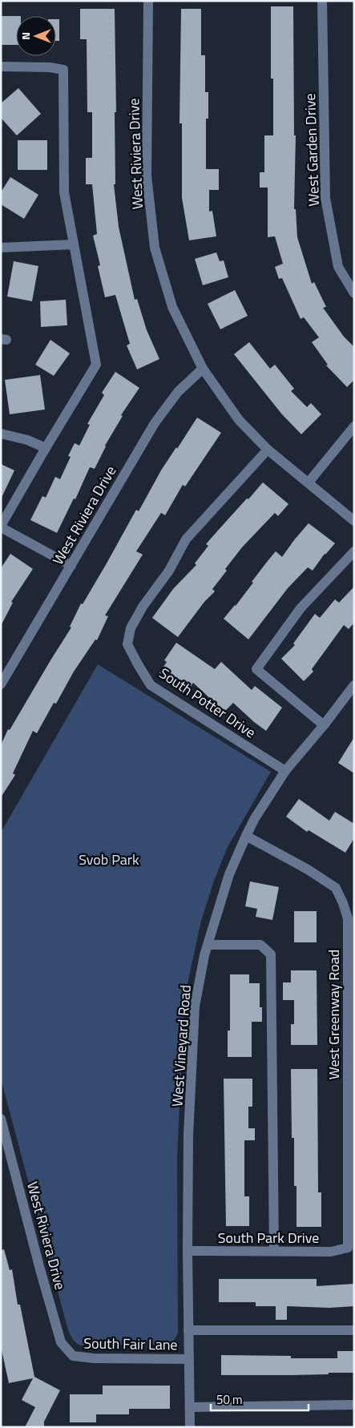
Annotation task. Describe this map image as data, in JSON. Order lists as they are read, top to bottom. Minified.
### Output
{"streets":{"street":["West Garden Drive","West Riviera Drive","South Potter Drive","West Greenway Road","West Vineyard Road","South Park Drive","South Fair Lane"]},"crossings":[["West Riviera Drive","South Potter Drive"],["West Riviera Drive","South Fair Lane"],["South Potter Drive","West Vineyard Road"],["West Greenway Road","West Vineyard Road"],["West Greenway Road","South Park Drive"],["West Vineyard Road","South Park Drive"],["West Vineyard Road","South Fair Lane"]],"parks":["Svob Park"],"scale_bar":"50 m","north":"left"}
